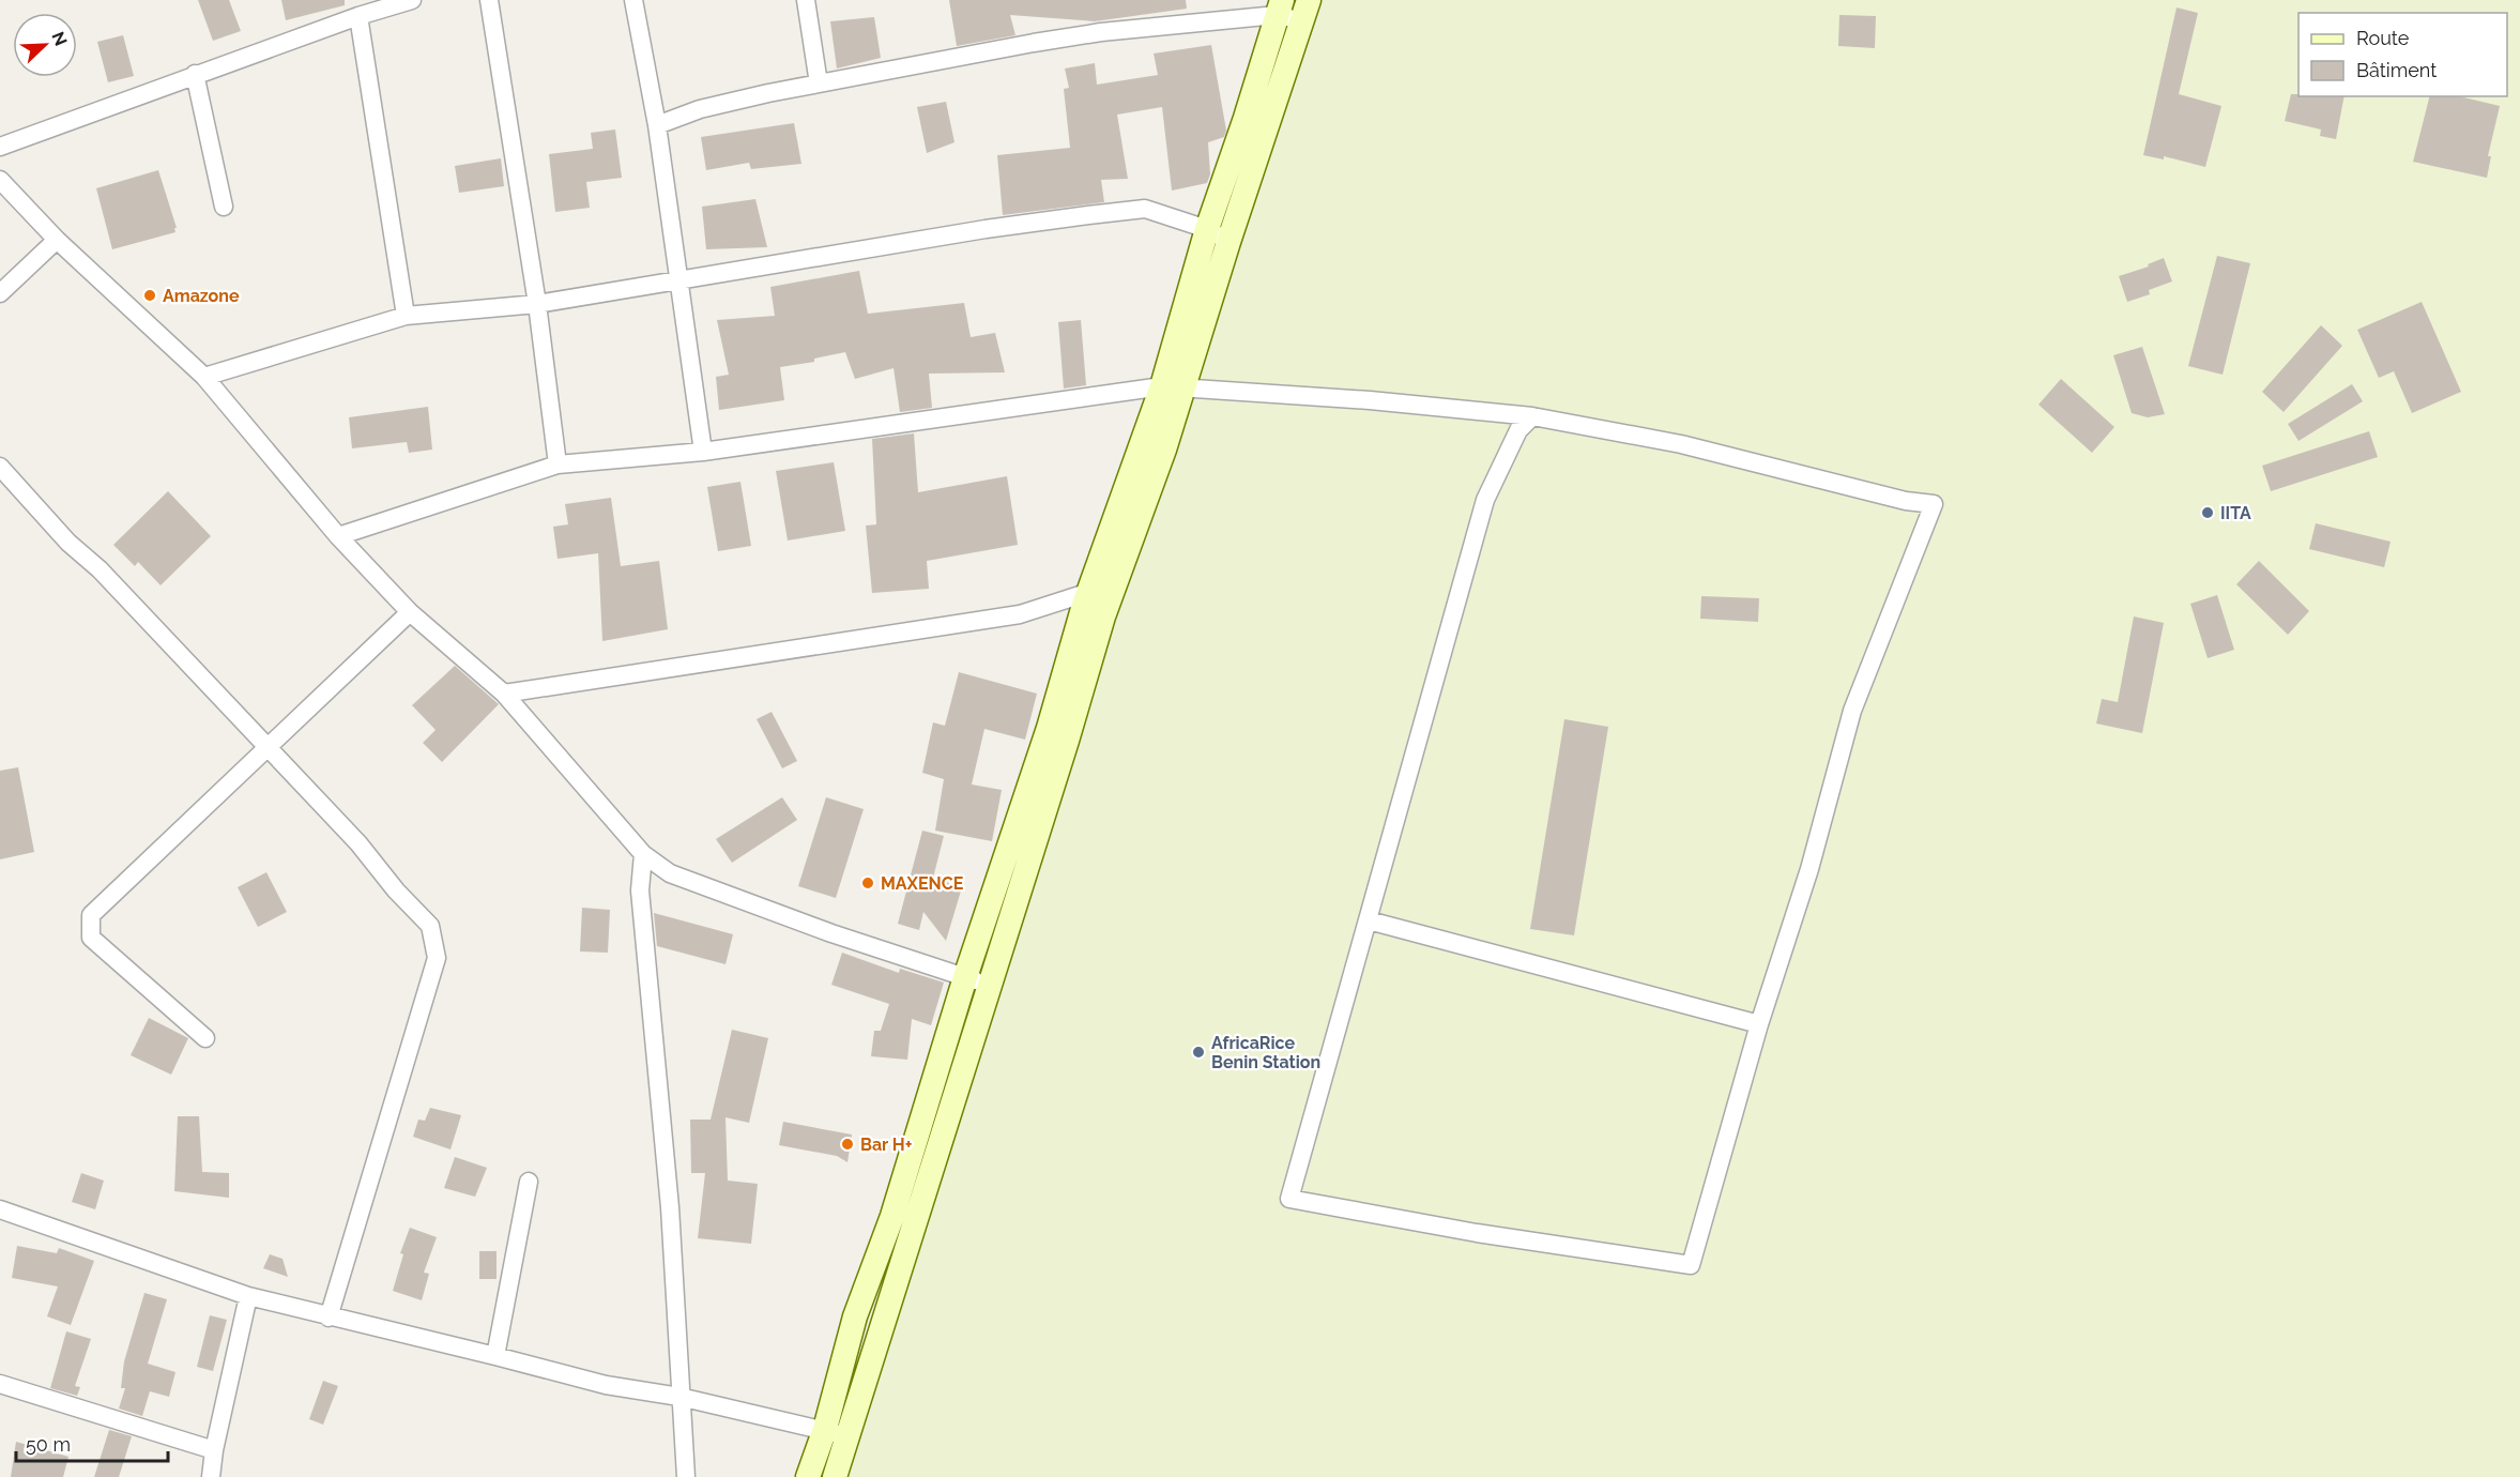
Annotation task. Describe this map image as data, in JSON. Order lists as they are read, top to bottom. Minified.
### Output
{"places":["Amazone","IITA","MAXENCE","AfricaRice Benin Station","Bar H+"],"legend":["Route","Bâtiment"],"scale_bar":"50 m","north":"top right"}
